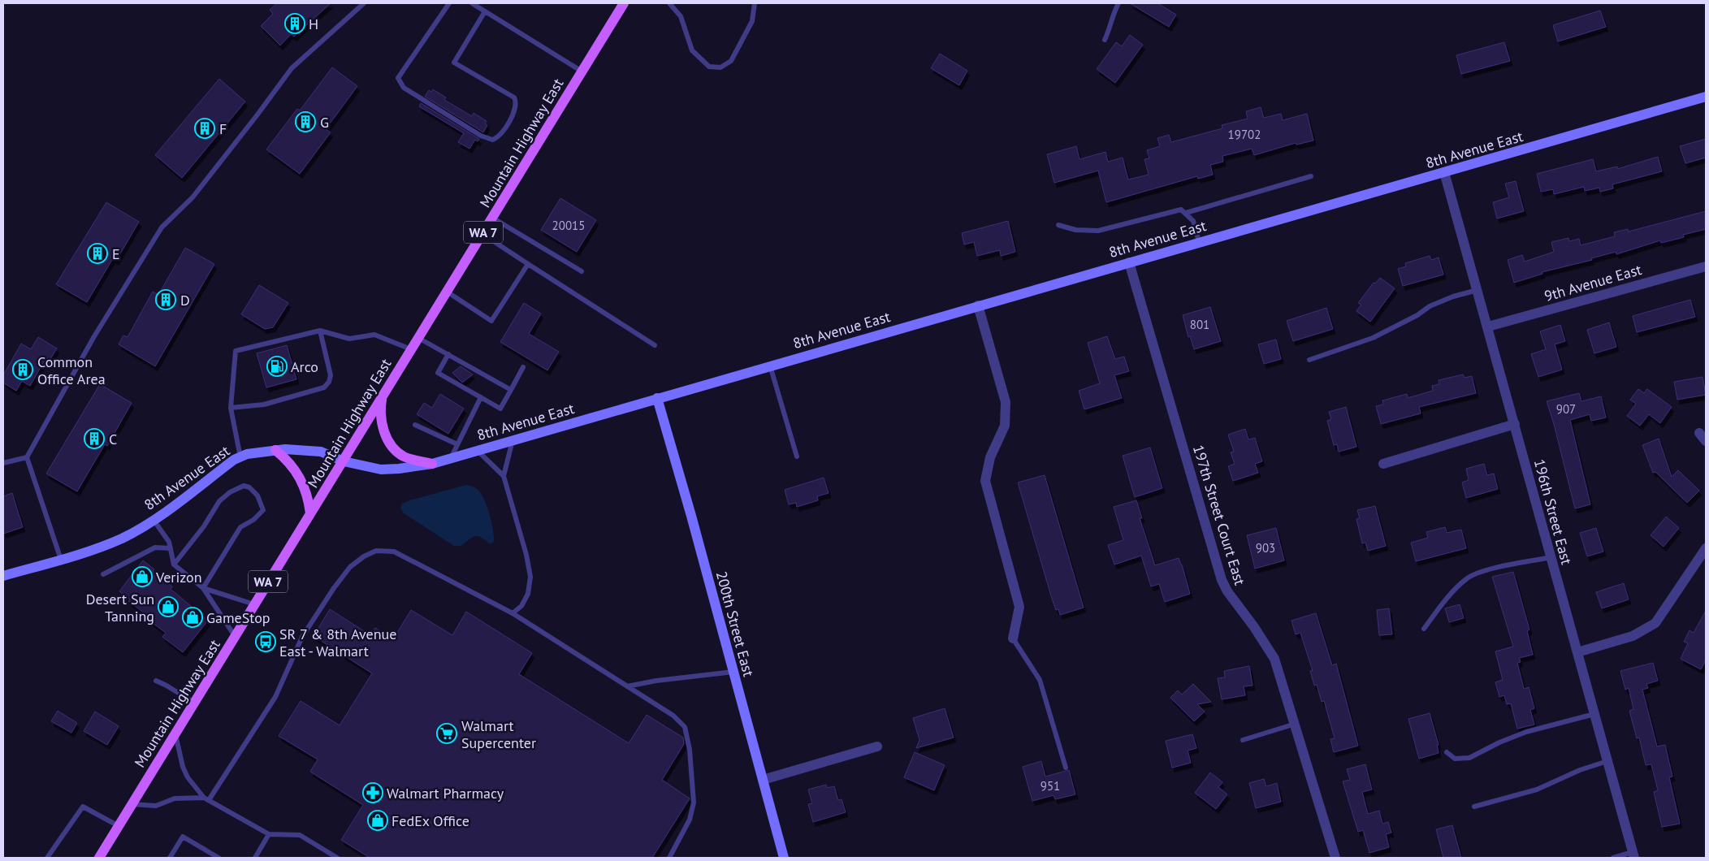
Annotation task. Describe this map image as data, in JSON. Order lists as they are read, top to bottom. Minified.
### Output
{"streets":{"main road":["Mountain Highway East","WA 7"],"street":["8th Avenue East","9th Avenue East","196th Street East","197th Street Court East","200th Street East"]},"crossings":[["Mountain Highway East","8th Avenue East"],["8th Avenue East","196th Street East"],["8th Avenue East","197th Street Court East"],["8th Avenue East","200th Street East"],["9th Avenue East","196th Street East"]],"places":{"building":["H","G","F","E","D","Common Office Area","C"],"fuel station":["Arco"],"shop":["Verizon","Desert Sun Tanning","GameStop","FedEx Office"],"bus stop":["SR 7 & 8th Avenue East - Walmart"],"supermarket":["Walmart Supercenter"],"pharmacy":["Walmart Pharmacy"]},"house_numbers":["19702","20015","801","907","903","951"]}
